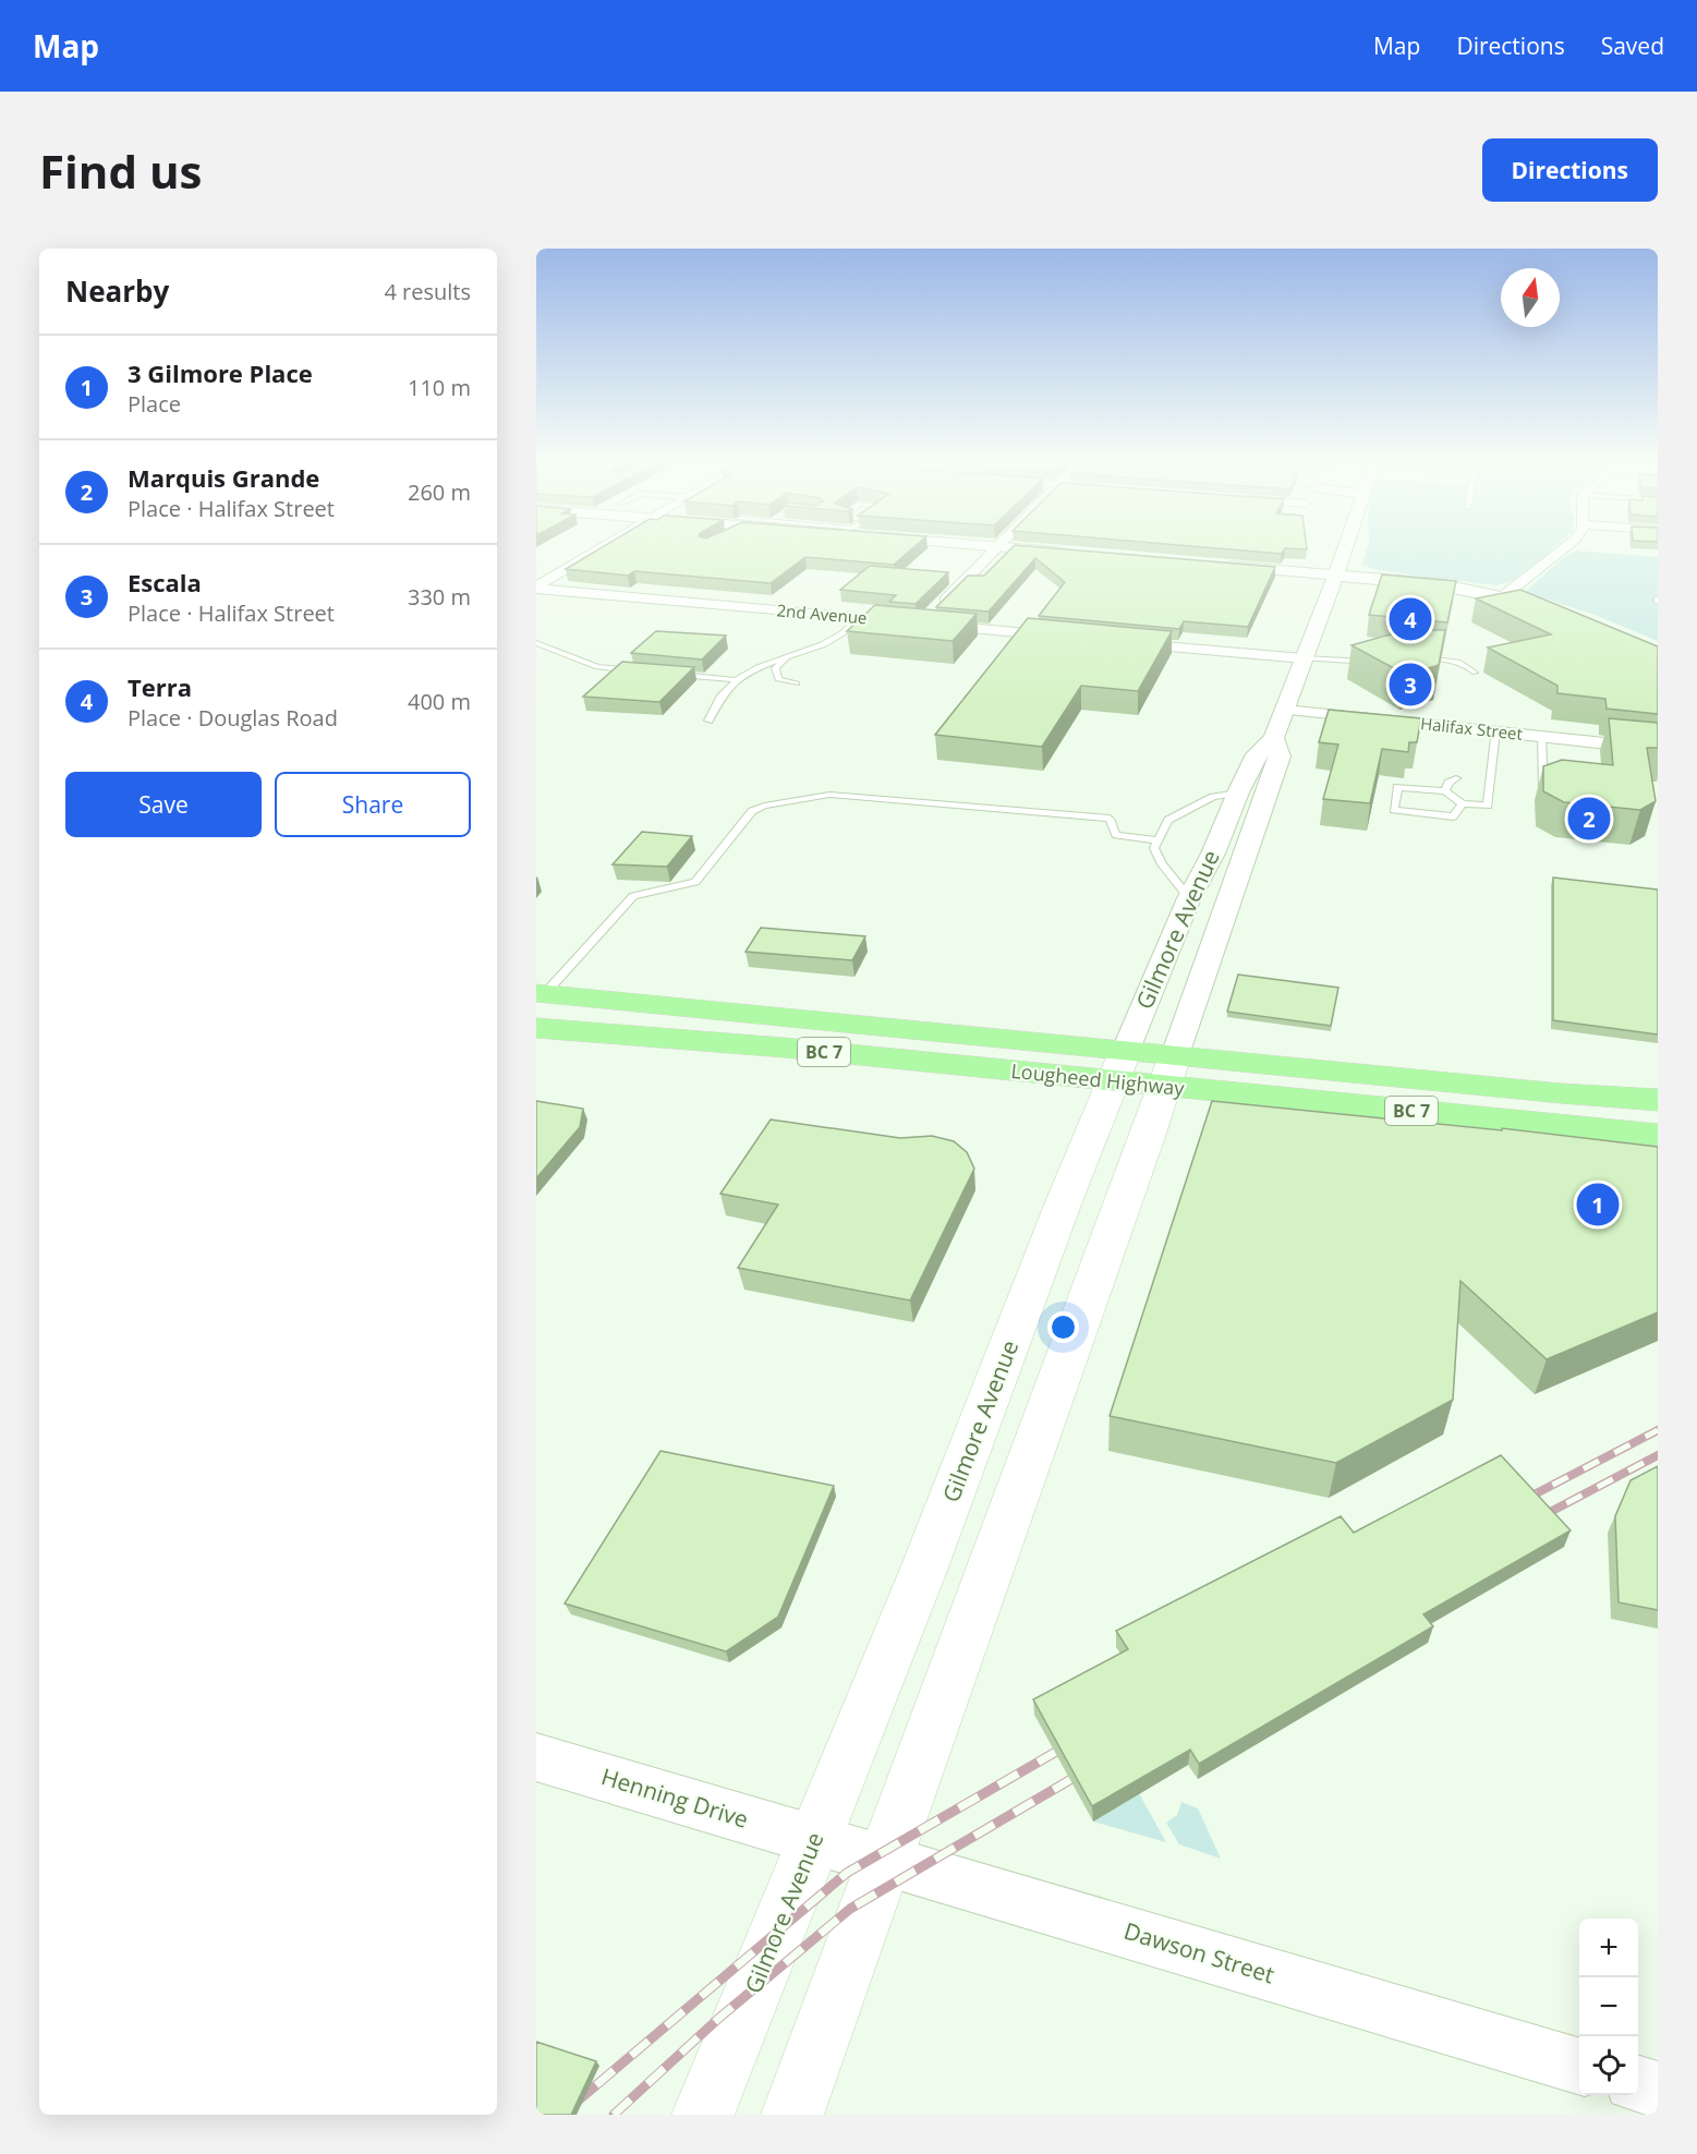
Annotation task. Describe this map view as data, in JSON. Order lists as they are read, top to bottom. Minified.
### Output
{"streets":{"main road":["Gilmore Avenue","BC 7","Lougheed Highway"],"street":["2nd Avenue","Halifax Street","Henning Drive","Dawson Street"]},"crossings":[["Halifax Street","Gilmore Avenue"],["Gilmore Avenue","Lougheed Highway"],["Gilmore Avenue","Henning Drive"],["Gilmore Avenue","Dawson Street"],["Henning Drive","Dawson Street"]],"north":"top","page":{"header":"Map","nav":["Map","Directions","Saved"],"buttons":["Directions",["Save","Share"]],"title":"Find us","heading":["Nearby","4 results"],"list":[{"mark":"1","name":"3 Gilmore Place","note":"Place","value":"110 m"},{"mark":"2","name":"Marquis Grande","note":"Place · Halifax Street","value":"260 m"},{"mark":"3","name":"Escala","note":"Place · Halifax Street","value":"330 m"},{"mark":"4","name":"Terra","note":"Place · Douglas Road","value":"400 m"}],"pins":["4","3","2","1"],"map_buttons":["+","−"]}}
